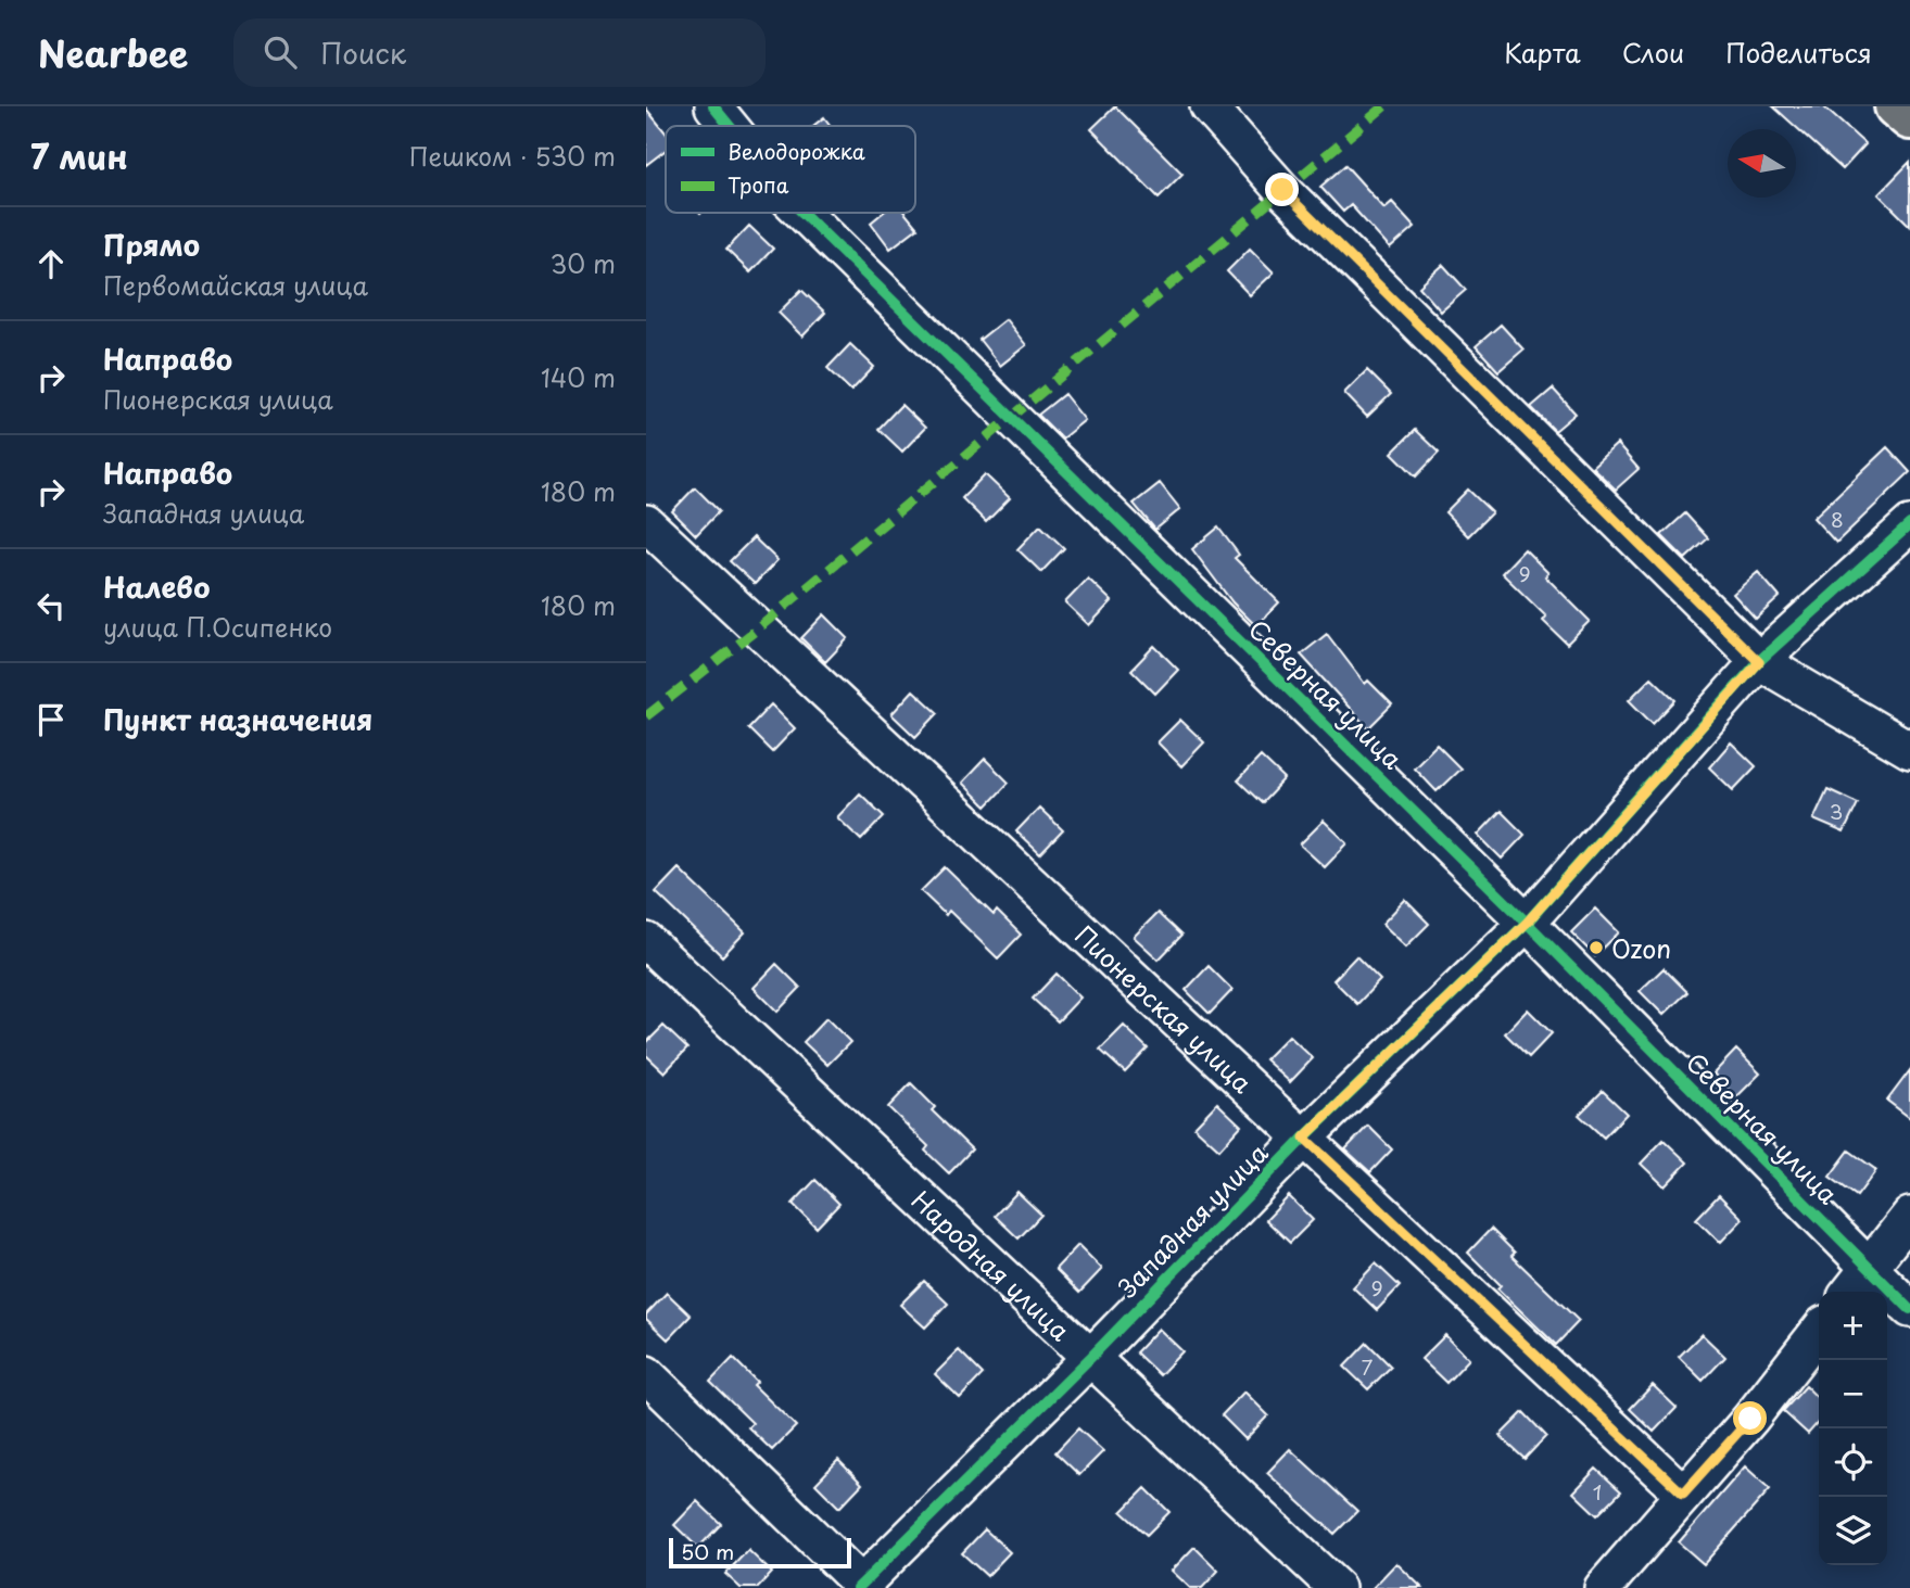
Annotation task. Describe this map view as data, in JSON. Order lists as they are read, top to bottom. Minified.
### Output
{"streets":{"street":["Северная улица","Пионерская улица","Западная улица","Народная улица"]},"crossings":[["Северная улица","Западная улица"],["Пионерская улица","Западная улица"],["Западная улица","Народная улица"]],"places":["Ozon"],"house_numbers":["8","9","3","9","7","1"],"legend":["Велодорожка","Тропа"],"scale_bar":"50 m","north":"left","page":{"header":"Nearbee","search":"Поиск","nav":["Карта","Слои","Поделиться"],"heading":["7 мин","Пешком · 530 m"],"list":[["Прямо","Первомайская улица","30 m"],["Направо","Пионерская улица","140 m"],["Направо","Западная улица","180 m"],["Налево","улица П.Осипенко","180 m"],"Пункт назначения"],"map_buttons":["+","−"],"scale":"50 m"}}
